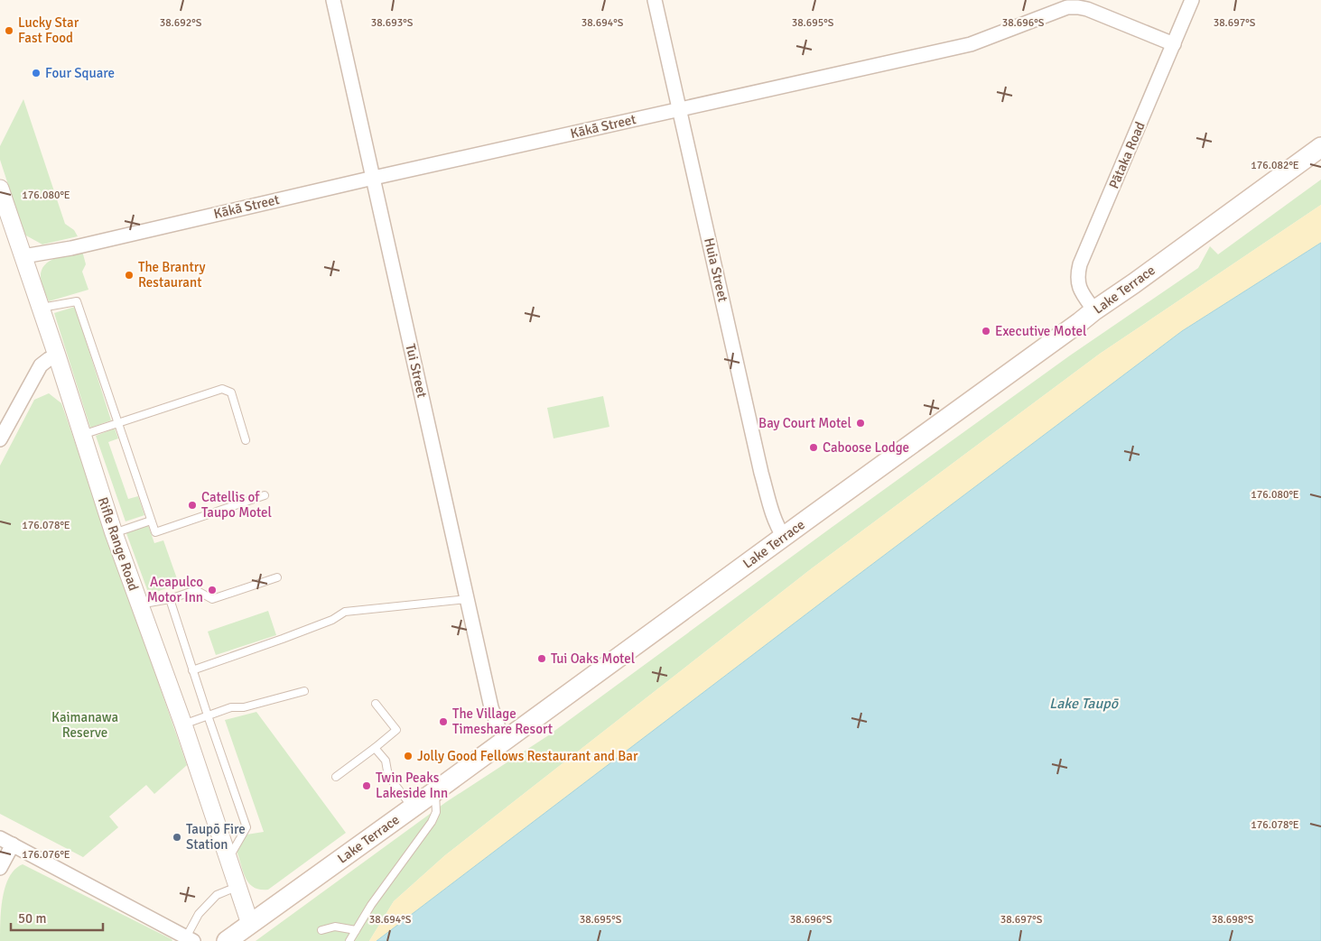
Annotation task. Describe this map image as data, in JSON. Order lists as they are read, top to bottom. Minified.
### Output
{"streets":{"main road":["Lake Terrace"],"street":["Kākā Street","Pātaka Road","Huia Street","Tui Street","Rifle Range Road"]},"crossings":[["Kākā Street","Pātaka Road"],["Kākā Street","Huia Street"],["Kākā Street","Tui Street"],["Kākā Street","Rifle Range Road"],["Pātaka Road","Lake Terrace"],["Huia Street","Lake Terrace"],["Lake Terrace","Tui Street"],["Lake Terrace","Rifle Range Road"]],"water":["Lake Taupō"],"parks":["Kaimanawa Reserve"],"places":["Lucky Star Fast Food","Four Square","The Brantry Restaurant","Executive Motel","Bay Court Motel","Caboose Lodge","Catellis of Taupo Motel","Acapulco Motor Inn","Tui Oaks Motel","The Village Timeshare Resort","Jolly Good Fellows Restaurant and Bar","Twin Peaks Lakeside Inn","Taupō Fire Station"],"scale_bar":"50 m","coordinates":["38.692°S","38.693°S","38.694°S","38.695°S","38.696°S","38.697°S","176.082°E","176.080°E","176.078°E","176.076°E","38.698°S"]}
